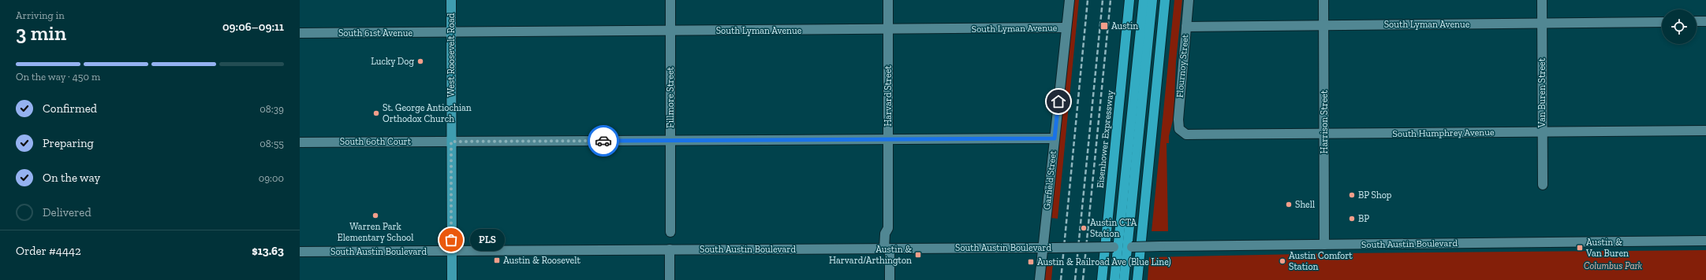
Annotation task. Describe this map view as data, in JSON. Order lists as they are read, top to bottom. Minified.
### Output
{"streets":{"highway":["Eisenhower Expressway"],"main road":["West Roosevelt Road"],"street":["South Lyman Avenue","South 61st Avenue","Flournoy Street","Van Buren Street","Harvard Street","Fillmore Street","Harrison Street","South Humphrey Avenue","South 60th Court","Garfield Street","South Austin Boulevard"]},"crossings":[["South Lyman Avenue","South 61st Avenue"],["South Lyman Avenue","West Roosevelt Road"],["South Lyman Avenue","Flournoy Street"],["South Lyman Avenue","Van Buren Street"],["South Lyman Avenue","Harvard Street"],["South Lyman Avenue","Fillmore Street"],["South Lyman Avenue","Harrison Street"],["South Lyman Avenue","Garfield Street"],["South 61st Avenue","West Roosevelt Road"],["West Roosevelt Road","South 60th Court"],["West Roosevelt Road","South Austin Boulevard"],["Flournoy Street","South Humphrey Avenue"],["Van Buren Street","South Humphrey Avenue"],["Harvard Street","South Austin Boulevard"],["Harrison Street","South Humphrey Avenue"],["Harrison Street","South Austin Boulevard"],["Garfield Street","South Austin Boulevard"]],"parks":["Columbus Park"],"places":{"transit":["Austin","Austin & Van Buren","Austin & Harvard/Arthington","Austin & Roosevelt","Austin & Railroad Ave (Blue Line)"],"other":["Lucky Dog","St. George Antiochian Orthodox Church","BP Shop","Shell","Warren Park Elementary School","BP","Austin CTA Station","PLS","Austin Comfort Station"]},"page":{"heading":["3 min","Arriving in","09:06–09:11"],"panel":["Order #4442","$13.63"],"bar":"On the way · 450 m","list":[["Confirmed","08:39"],["Preparing","08:55"],["On the way","09:00"],"Delivered"],"bubble":"PLS"}}
